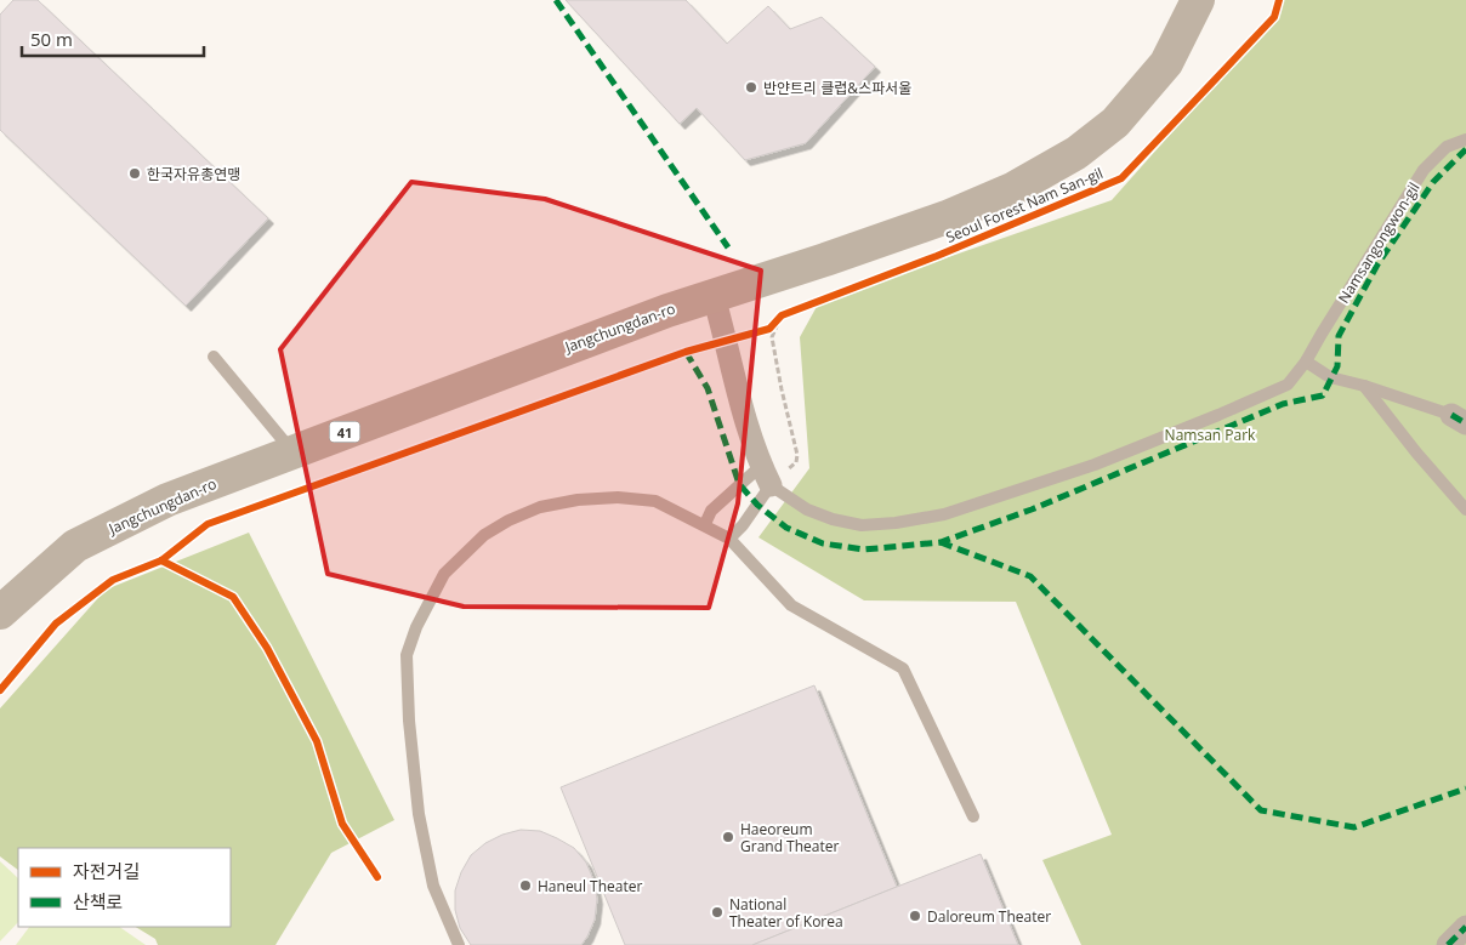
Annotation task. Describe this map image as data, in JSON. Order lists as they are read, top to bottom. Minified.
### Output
{"streets":{"main road":["Jangchungdan-ro","41"],"lane":["Namsangongwon-gil"],"cycle path":["Seoul Forest Nam San-gil"]},"parks":["Namsan Park"],"places":["반얀트리 클럽&스파서울","한국자유총연맹","Haeoreum Grand Theater","Haneul Theater","National Theater of Korea","Daloreum Theater"],"legend":["자전거길","산책로"],"scale_bar":"50 m"}
